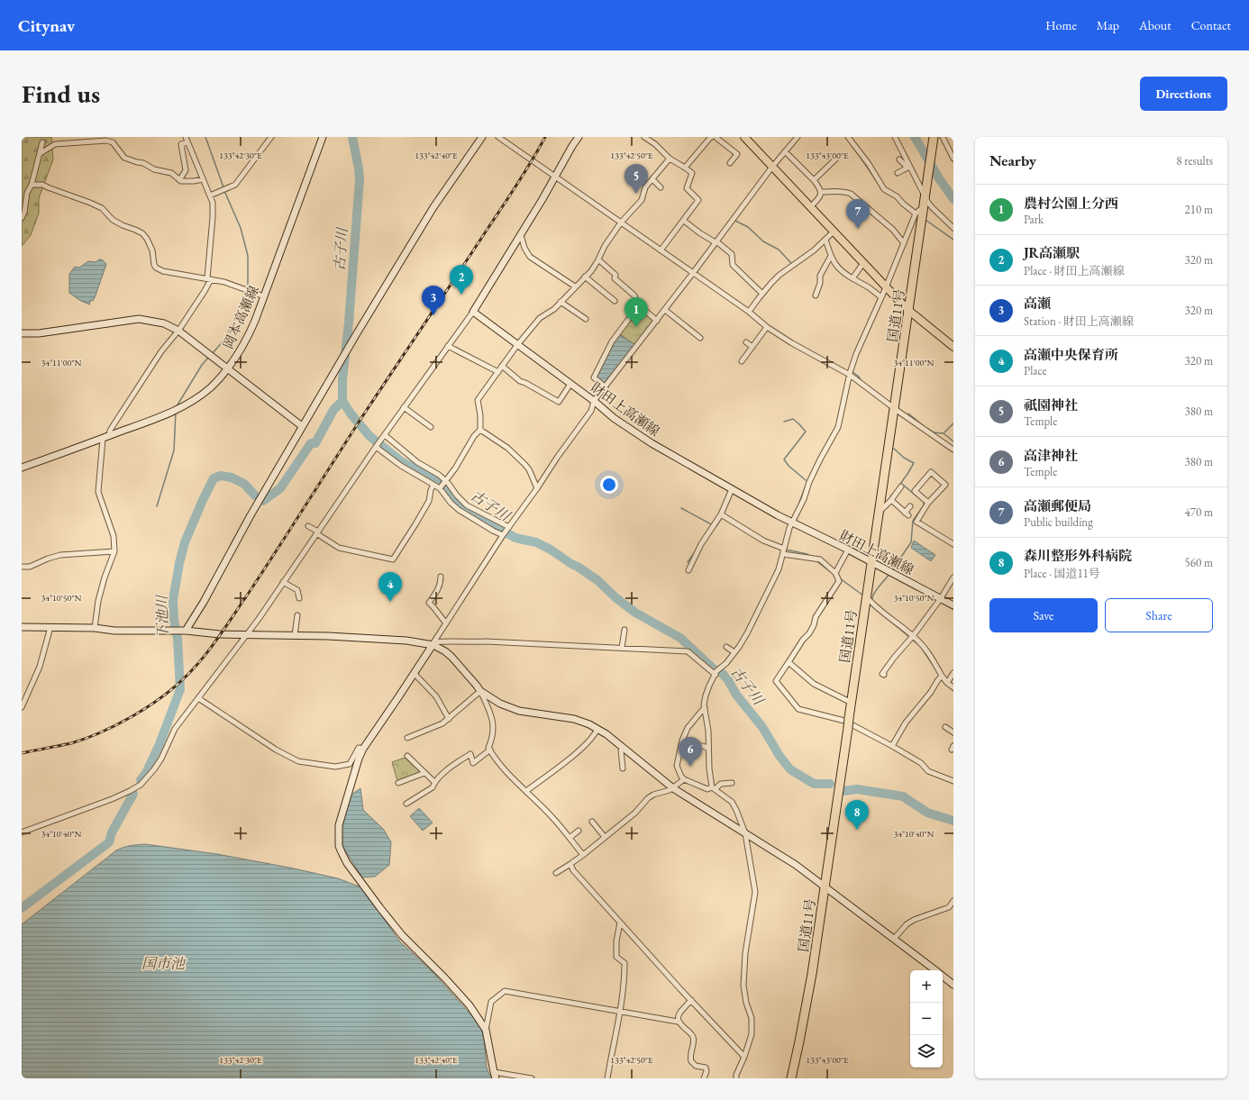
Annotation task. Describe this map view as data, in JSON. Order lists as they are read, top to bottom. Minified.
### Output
{"streets":{"highway":["国道11号"],"street":["岡本高瀬線","財田上高瀬線"]},"crossings":[["国道11号","財田上高瀬線"]],"water":["古子川","下池川","国市池"],"page":{"header":"Citynav","nav":["Home","Map","About","Contact"],"buttons":["Directions",["Save","Share"]],"title":"Find us","heading":["Nearby","8 results"],"pins":["5","7","2","3","1","4","6","8"],"list":[{"mark":"1","name":"農村公園上分西","note":"Park","value":"210 m"},{"mark":"2","name":"JR高瀬駅","note":"Place · 財田上高瀬線","value":"320 m"},{"mark":"3","name":"高瀬","note":"Station · 財田上高瀬線","value":"320 m"},{"mark":"4","name":"高瀬中央保育所","note":"Place","value":"320 m"},{"mark":"5","name":"祇園神社","note":"Temple","value":"380 m"},{"mark":"6","name":"高津神社","note":"Temple","value":"380 m"},{"mark":"7","name":"高瀬郵便局","note":"Public building","value":"470 m"},{"mark":"8","name":"森川整形外科病院","note":"Place · 国道11号","value":"560 m"}],"map_buttons":["+","−"]},"coordinates":["133°42'30\"E","133°42'40\"E","133°42'50\"E","133°43'00\"E","34°11'00\"N","34°10'50\"N","34°10'40\"N"]}
